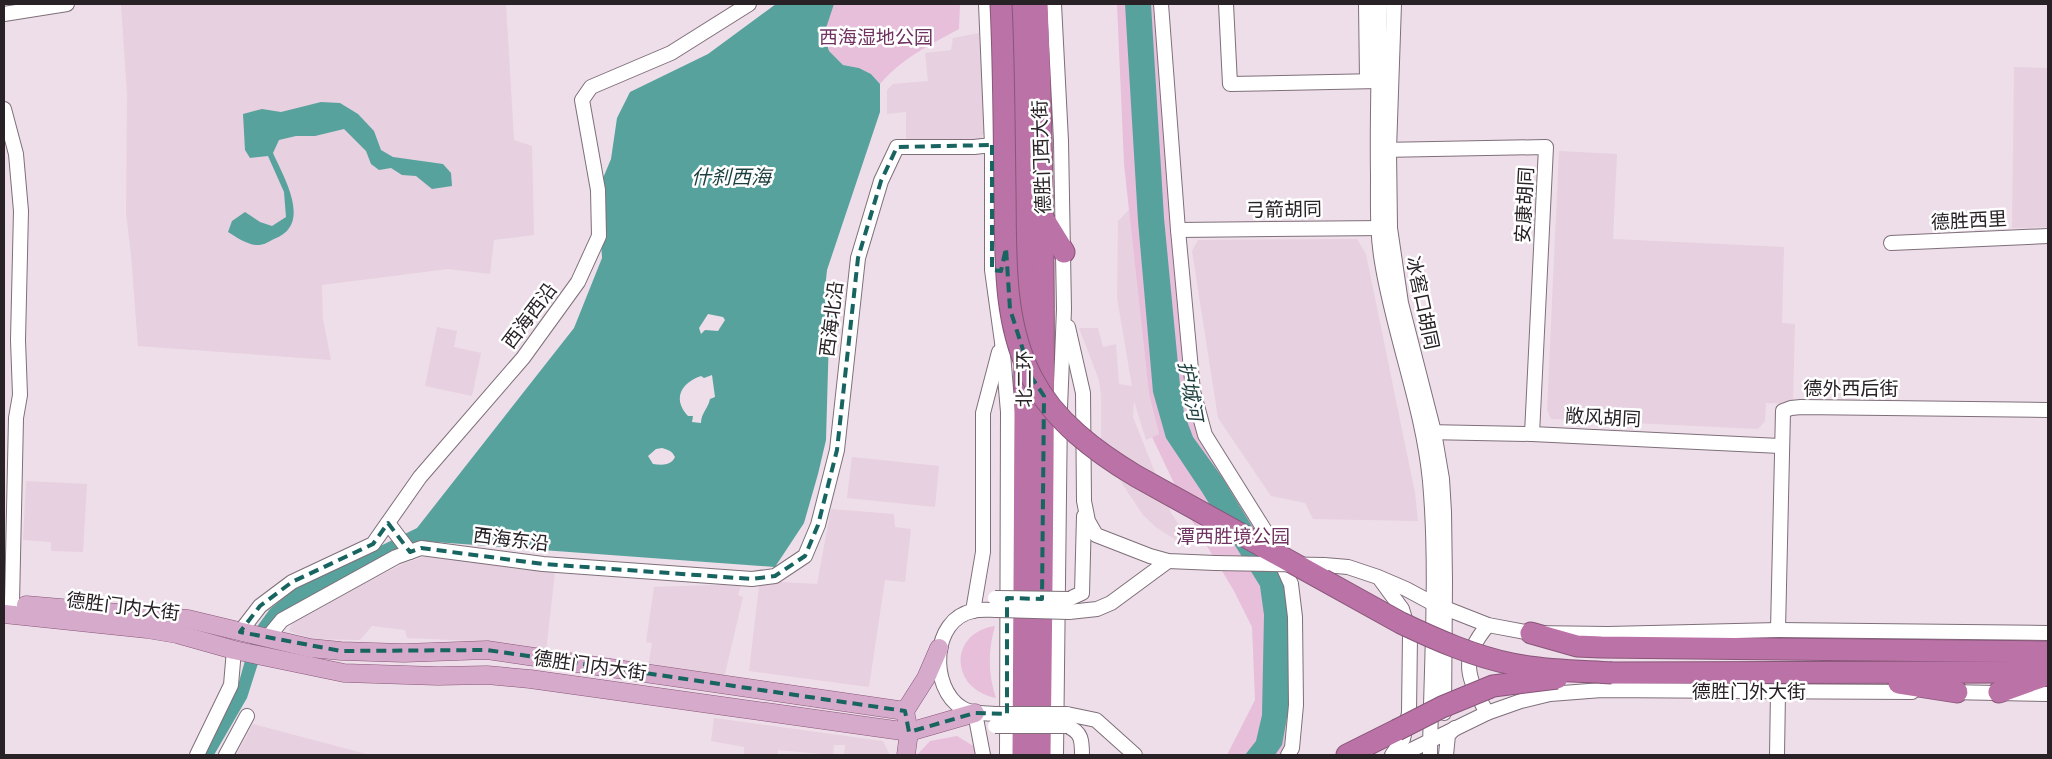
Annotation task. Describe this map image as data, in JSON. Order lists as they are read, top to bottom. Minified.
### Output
{"streets":{"highway":["北二环","德胜门外大街"],"main road":["德胜门内大街"],"street":["德胜门西大街","安康胡同","弓箭胡同","德胜西里","冰窖口胡同","西海西沿","西海北沿","德外西后街","敞风胡同","西海东沿"]},"crossings":[["德胜门西大街","西海北沿"],["安康胡同","冰窖口胡同"],["安康胡同","敞风胡同"],["弓箭胡同","冰窖口胡同"],["冰窖口胡同","敞风胡同"],["冰窖口胡同","德胜门外大街"],["西海西沿","德胜门内大街"],["西海北沿","西海东沿"],["德外西后街","敞风胡同"],["西海东沿","德胜门内大街"]],"water":["什刹西海","护城河"],"parks":["西海湿地公园","潭西胜境公园"]}
